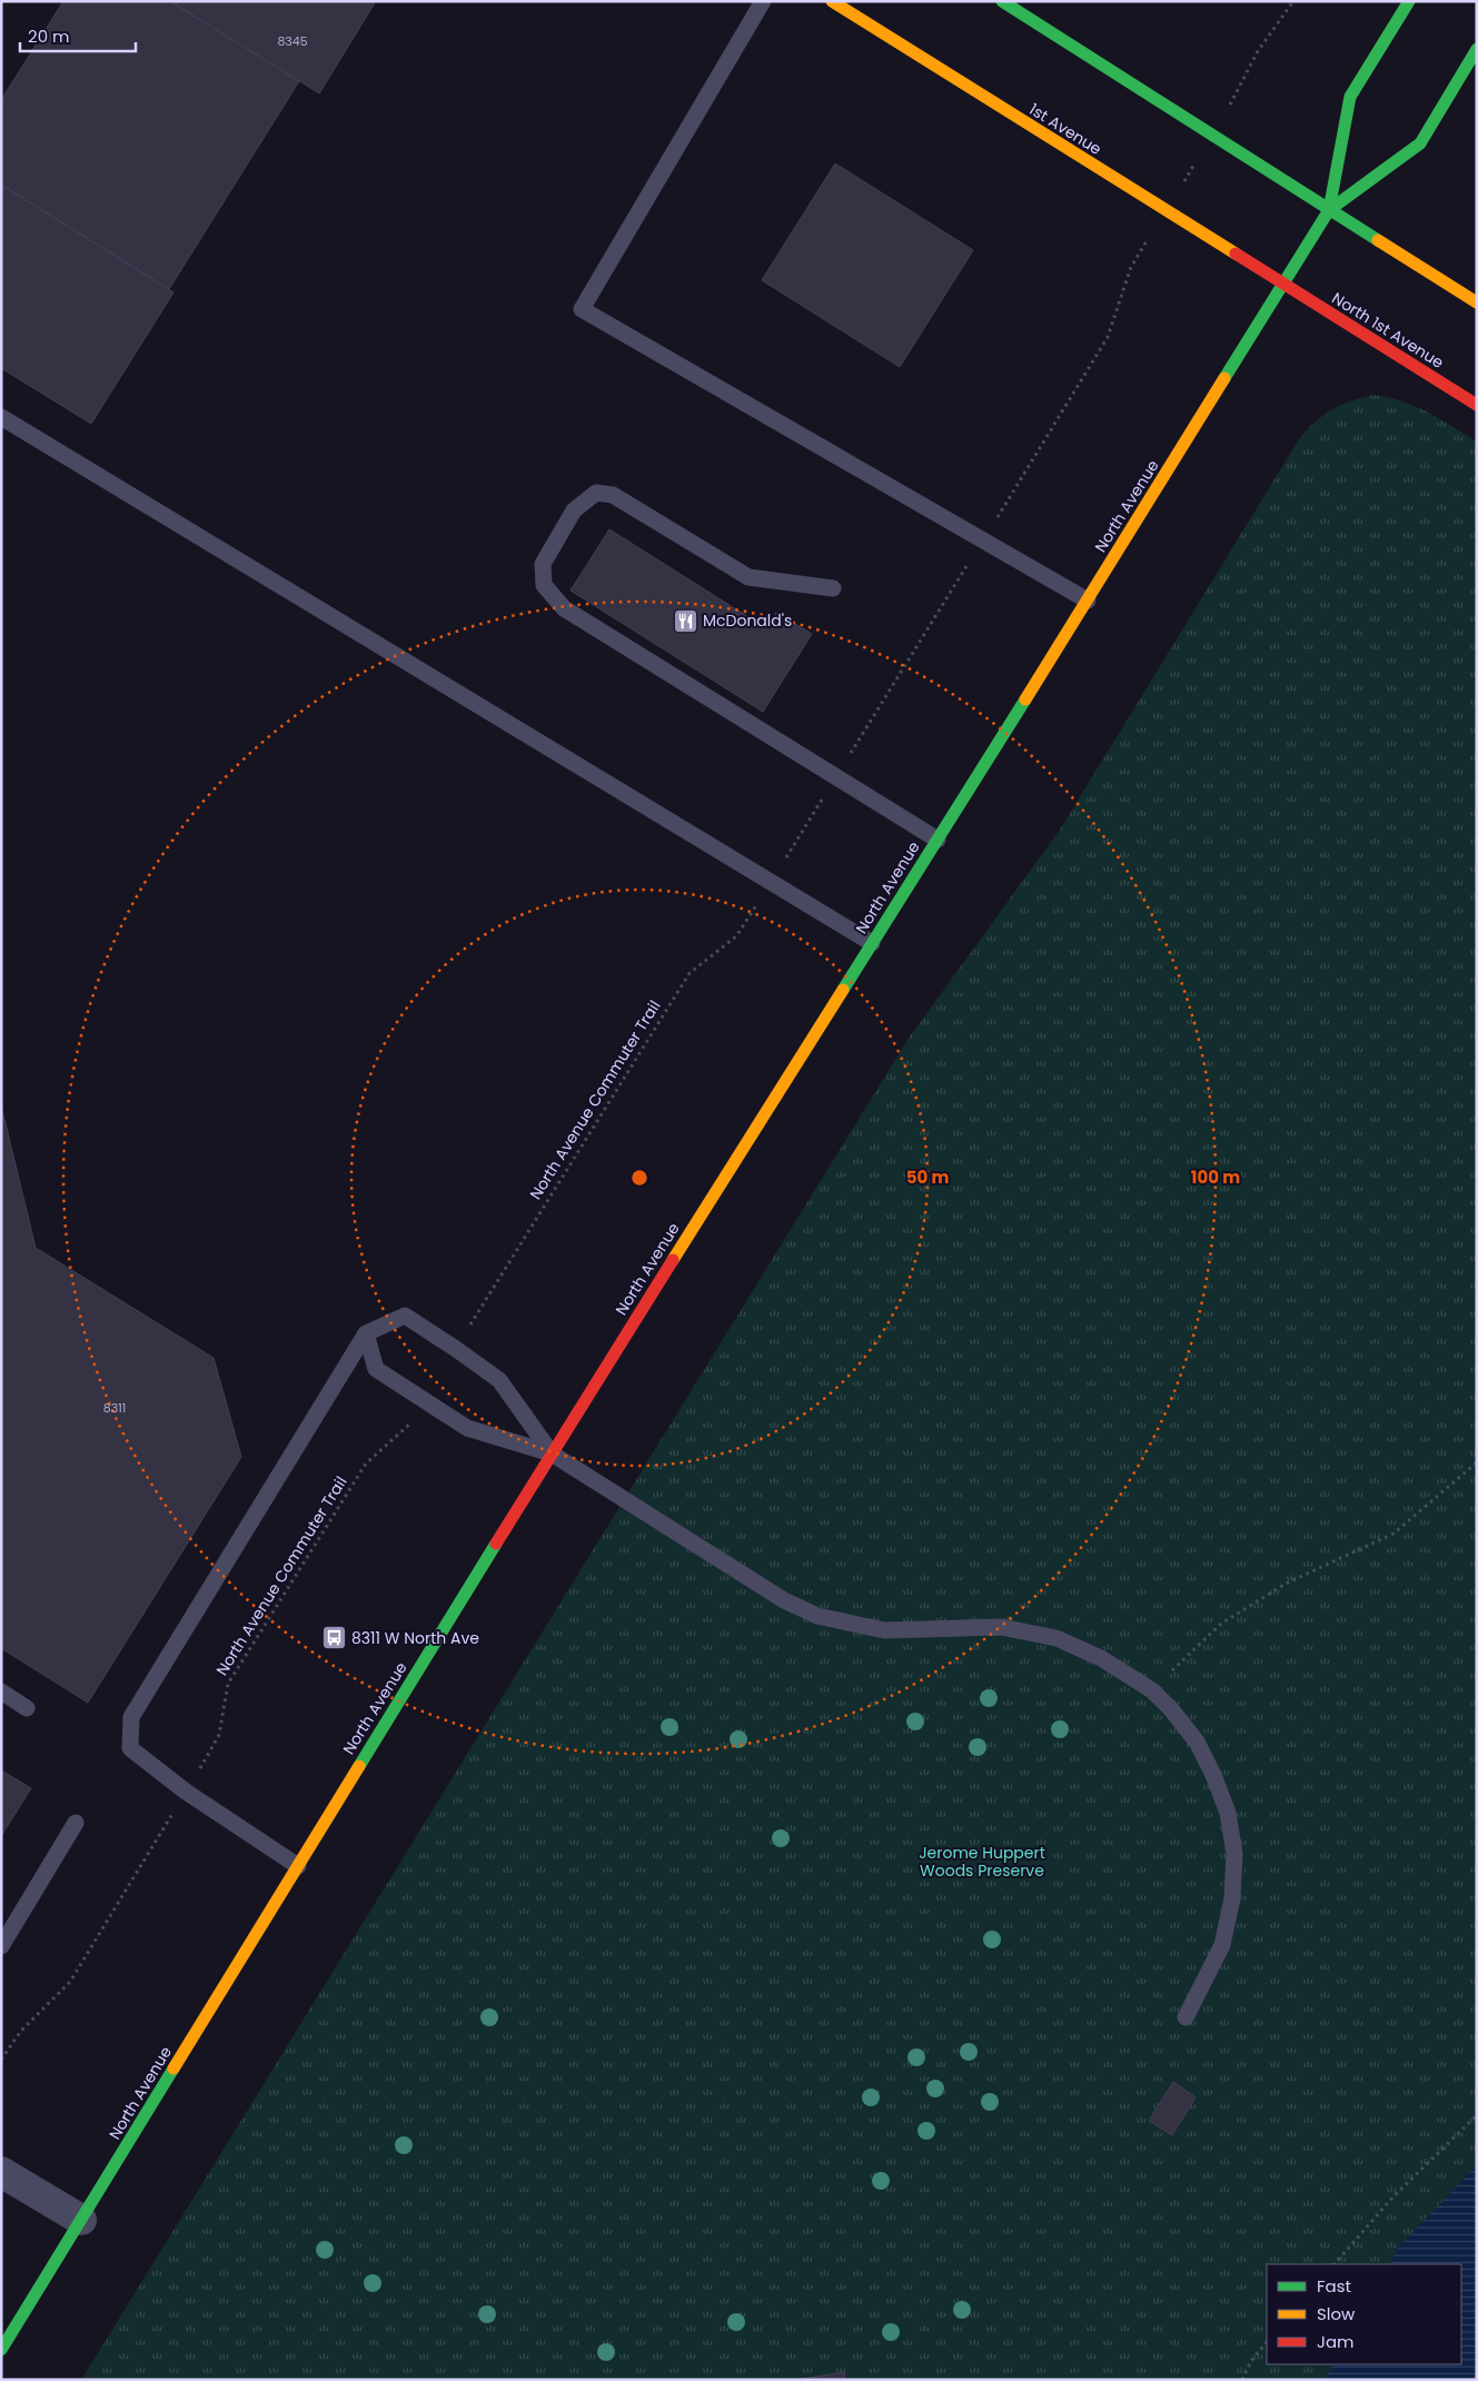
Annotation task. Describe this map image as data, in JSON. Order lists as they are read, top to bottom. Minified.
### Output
{"streets":{"main road":["1st Avenue","North 1st Avenue","North Avenue"],"path":["North Avenue Commuter Trail"]},"crossings":[["1st Avenue","North 1st Avenue"],["1st Avenue","North Avenue"],["North 1st Avenue","North Avenue"]],"parks":["Jerome Huppert Woods Preserve"],"places":{"restaurant":["McDonald's"],"bus stop":["8311 W North Ave"]},"house_numbers":["8345","8311"],"legend":["Fast","Slow","Jam"],"scale_bar":"20 m","rings":["50 m","100 m"]}
